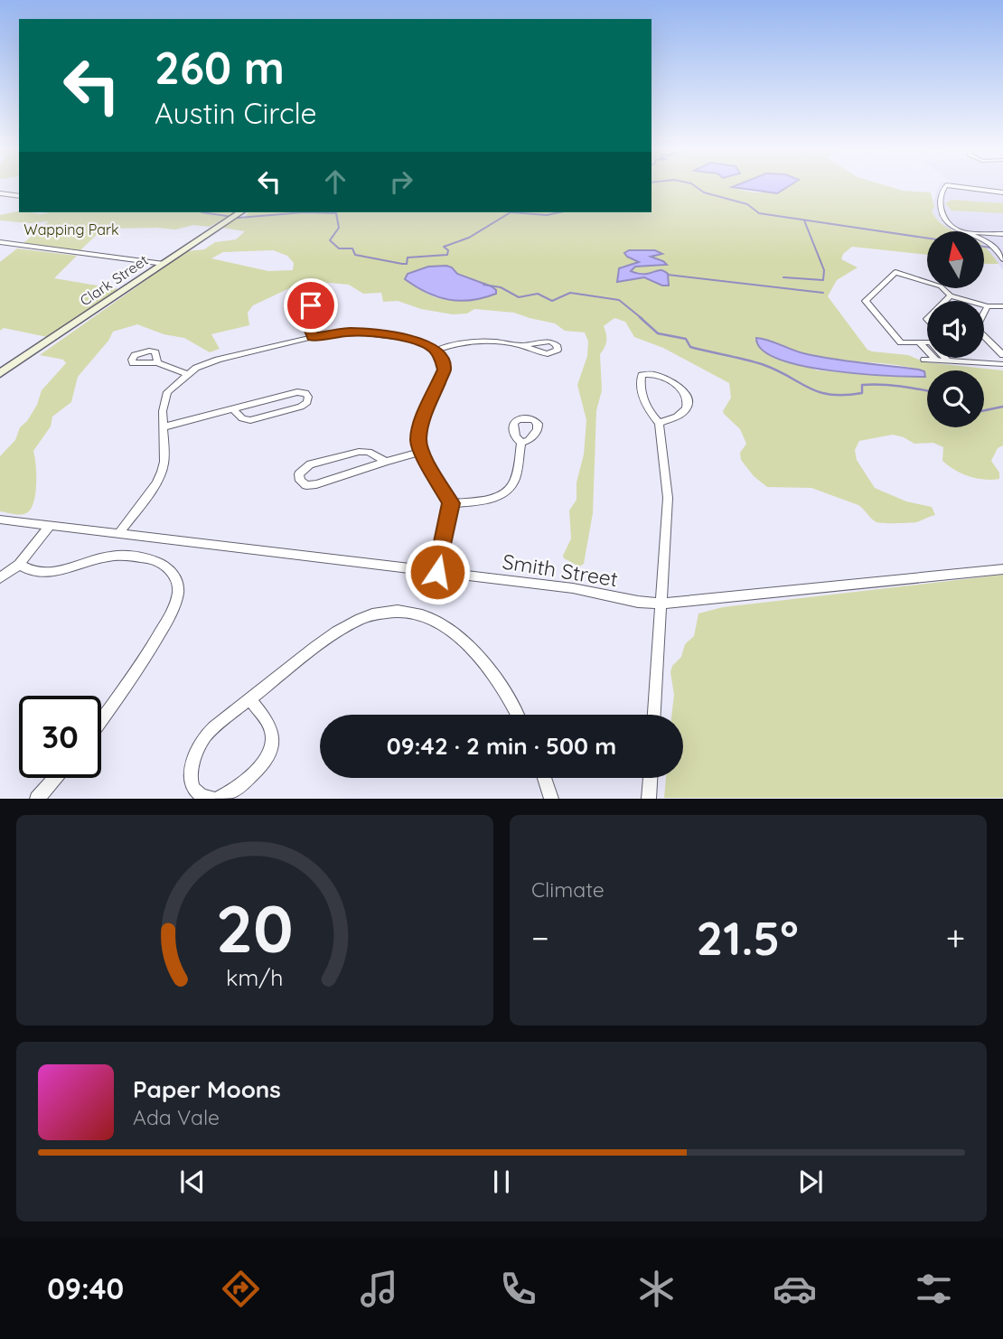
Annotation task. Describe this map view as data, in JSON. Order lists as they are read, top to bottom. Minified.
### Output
{"streets":{"main road":["Clark Street"],"street":["Smith Street"]},"parks":["Wapping Park"],"north":"top","page":{"turn":["260 m","Austin Circle"],"limit":"30","trip":"09:42 · 2 min · 500 m","tile":"Climate","heat":["−","21.5°","+"],"song":["Paper Moons","Ada Vale"],"tabs":"09:40","gauge":["20","km/h"]}}
